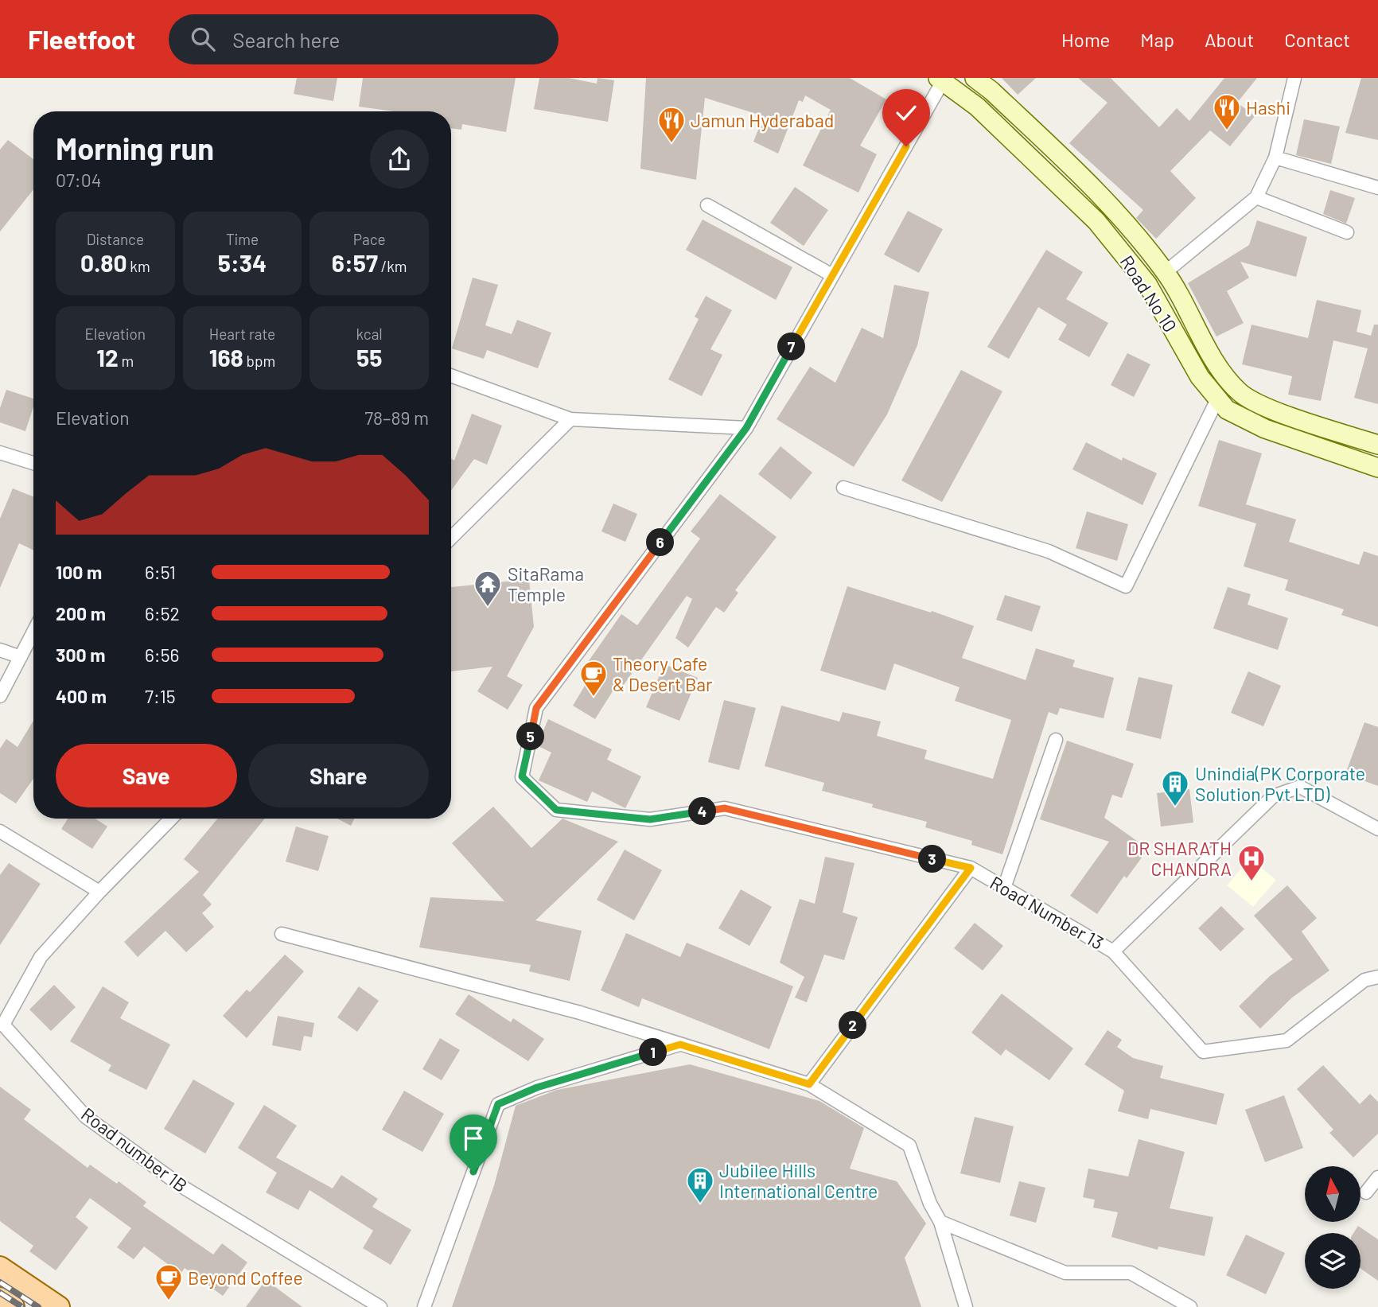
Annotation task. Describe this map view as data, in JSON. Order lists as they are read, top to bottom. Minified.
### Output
{"streets":{"main road":["Road No 10"],"street":["Road Number 13","Road number 1B"]},"crossings":[["Road No 10","Road Number 13"]],"places":{"restaurant":["Hashi","Jamun Hyderabad"],"temple":["SitaRama Temple"],"cafe":["Theory Cafe & Desert Bar","Beyond Coffee"],"building":["Unindia(PK Corporate Solution Pvt LTD)","Jubilee Hills International Centre"],"hospital":["DR SHARATH CHANDRA"]},"north":"top","page":{"header":"Fleetfoot","search":"Search here","nav":["Home","Map","About","Contact"],"heading":["Morning run","07:04"],"stats":[["Distance","0.80 km"],["Time","5:34"],["Pace","6:57 /km"],["Elevation","12 m"],["Heart rate","168 bpm"],["kcal","55"]],"pins":["7","6","5","4","3","2","1"],"chart":["Elevation","78–89 m"],"list":[{"name":"100 m","note":"6:51"},{"name":"200 m","note":"6:52"},{"name":"300 m","note":"6:56"},{"name":"400 m","note":"7:15"}],"buttons":["Save","Share"]}}
